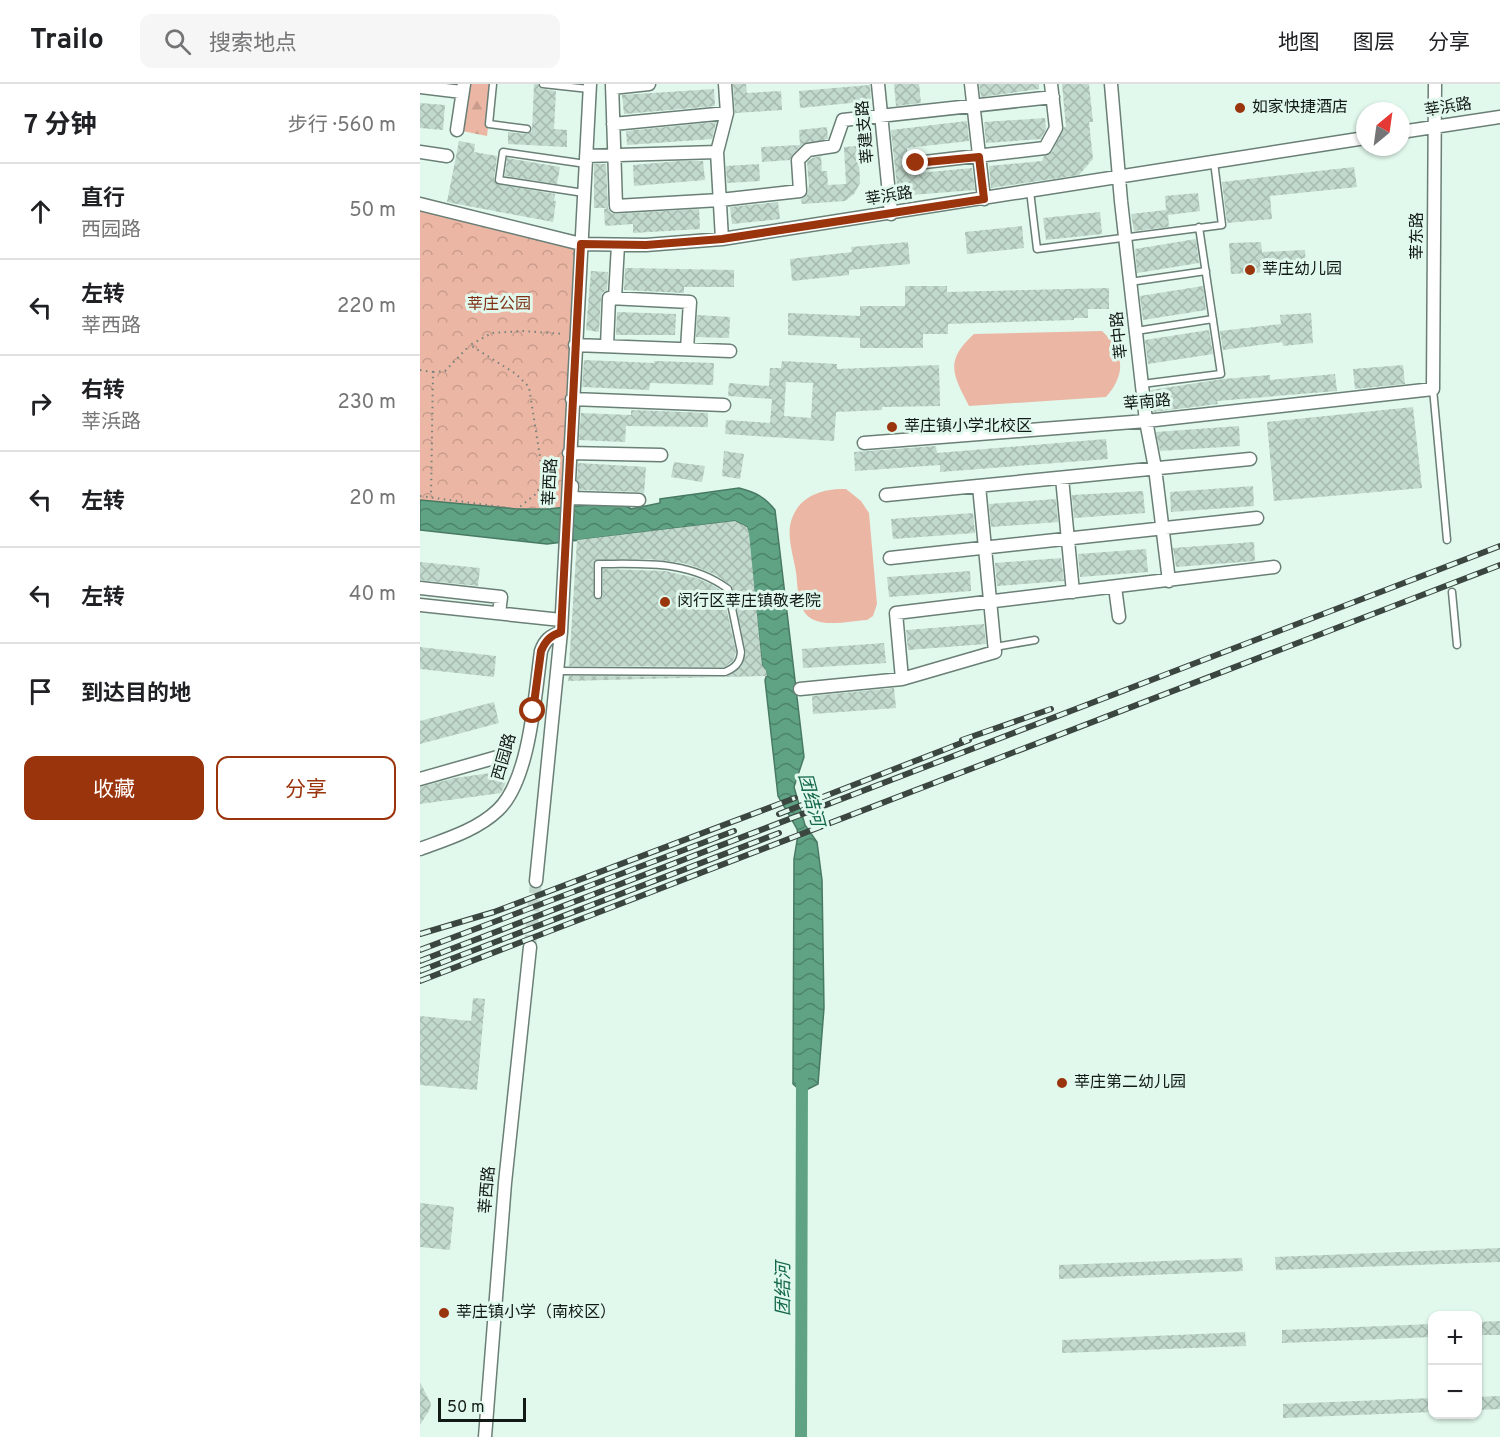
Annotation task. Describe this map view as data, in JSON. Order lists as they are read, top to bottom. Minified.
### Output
{"streets":{"street":["莘浜路","莘建支路","莘东路","莘中路","莘南路","莘西路","西园路"]},"crossings":[["莘浜路","莘建支路"],["莘浜路","莘东路"],["莘浜路","莘中路"],["莘浜路","莘西路"],["莘东路","莘南路"],["莘中路","莘南路"],["莘西路","西园路"]],"water":["团结河"],"parks":["莘庄公园"],"places":["如家快捷酒店","莘庄幼儿园","莘庄镇小学北校区","闵行区莘庄镇敬老院","莘庄第二幼儿园","莘庄镇小学（南校区）"],"scale_bar":"50 m","north":"top right","page":{"header":"Trailo","search":"搜索地点","nav":["地图","图层","分享"],"heading":["7 分钟","步行 · 560 m"],"list":[["直行","西园路","50 m"],["左转","莘西路","220 m"],["右转","莘浜路","230 m"],["左转","20 m"],["左转","40 m"],"到达目的地"],"buttons":["收藏","分享"],"map_buttons":["+","−"],"scale":"50 m"}}
